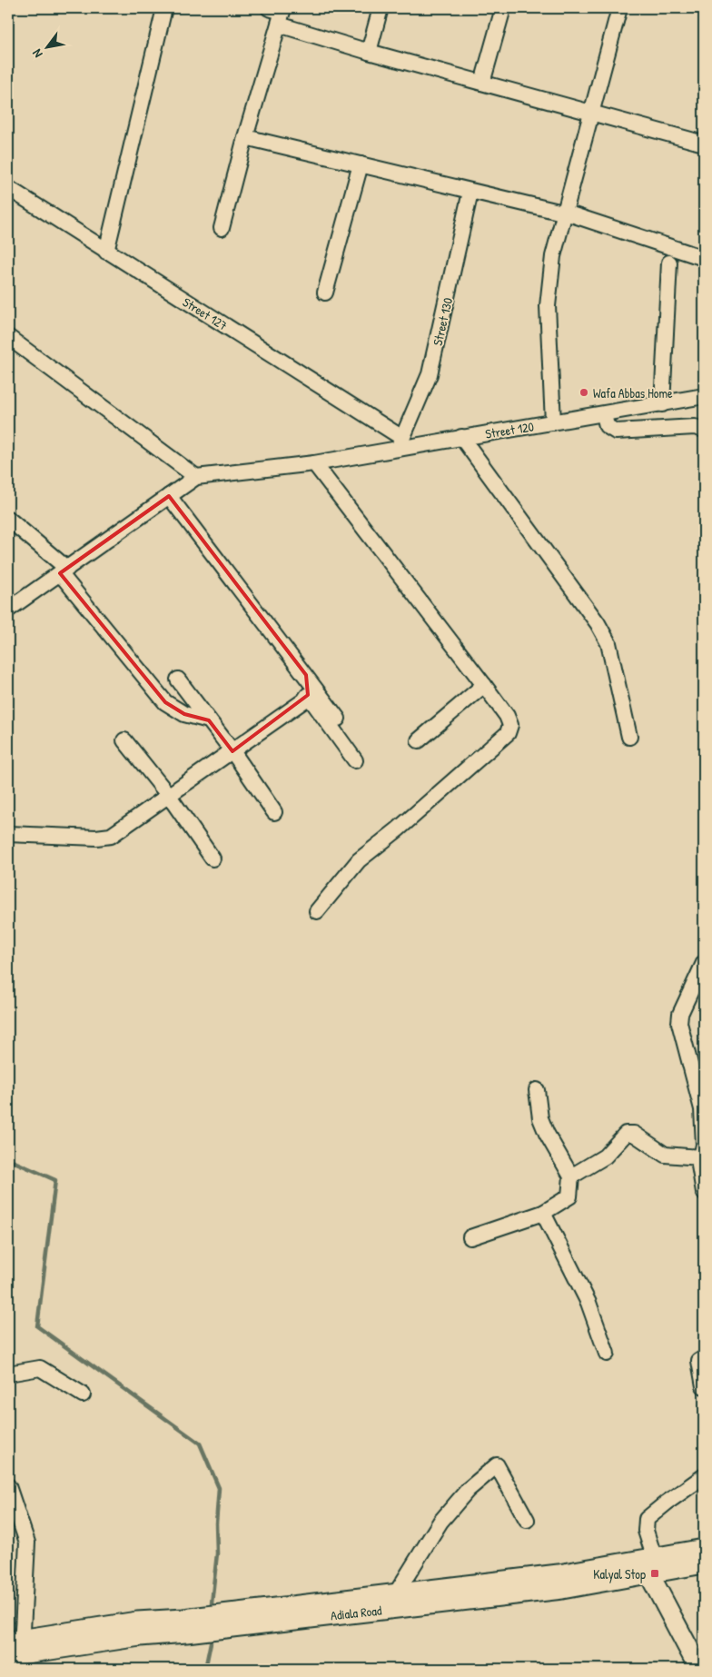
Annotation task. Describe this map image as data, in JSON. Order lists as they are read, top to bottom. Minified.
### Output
{"streets":{"main road":["Adiala Road"],"street":["Street 127","Street 130","Street 120"]},"crossings":[["Street 127","Street 130"],["Street 127","Street 120"],["Street 130","Street 120"]],"places":{"other":["Wafa Abbas Home"],"transit":["Kalyal Stop"]},"north":"bottom left"}
